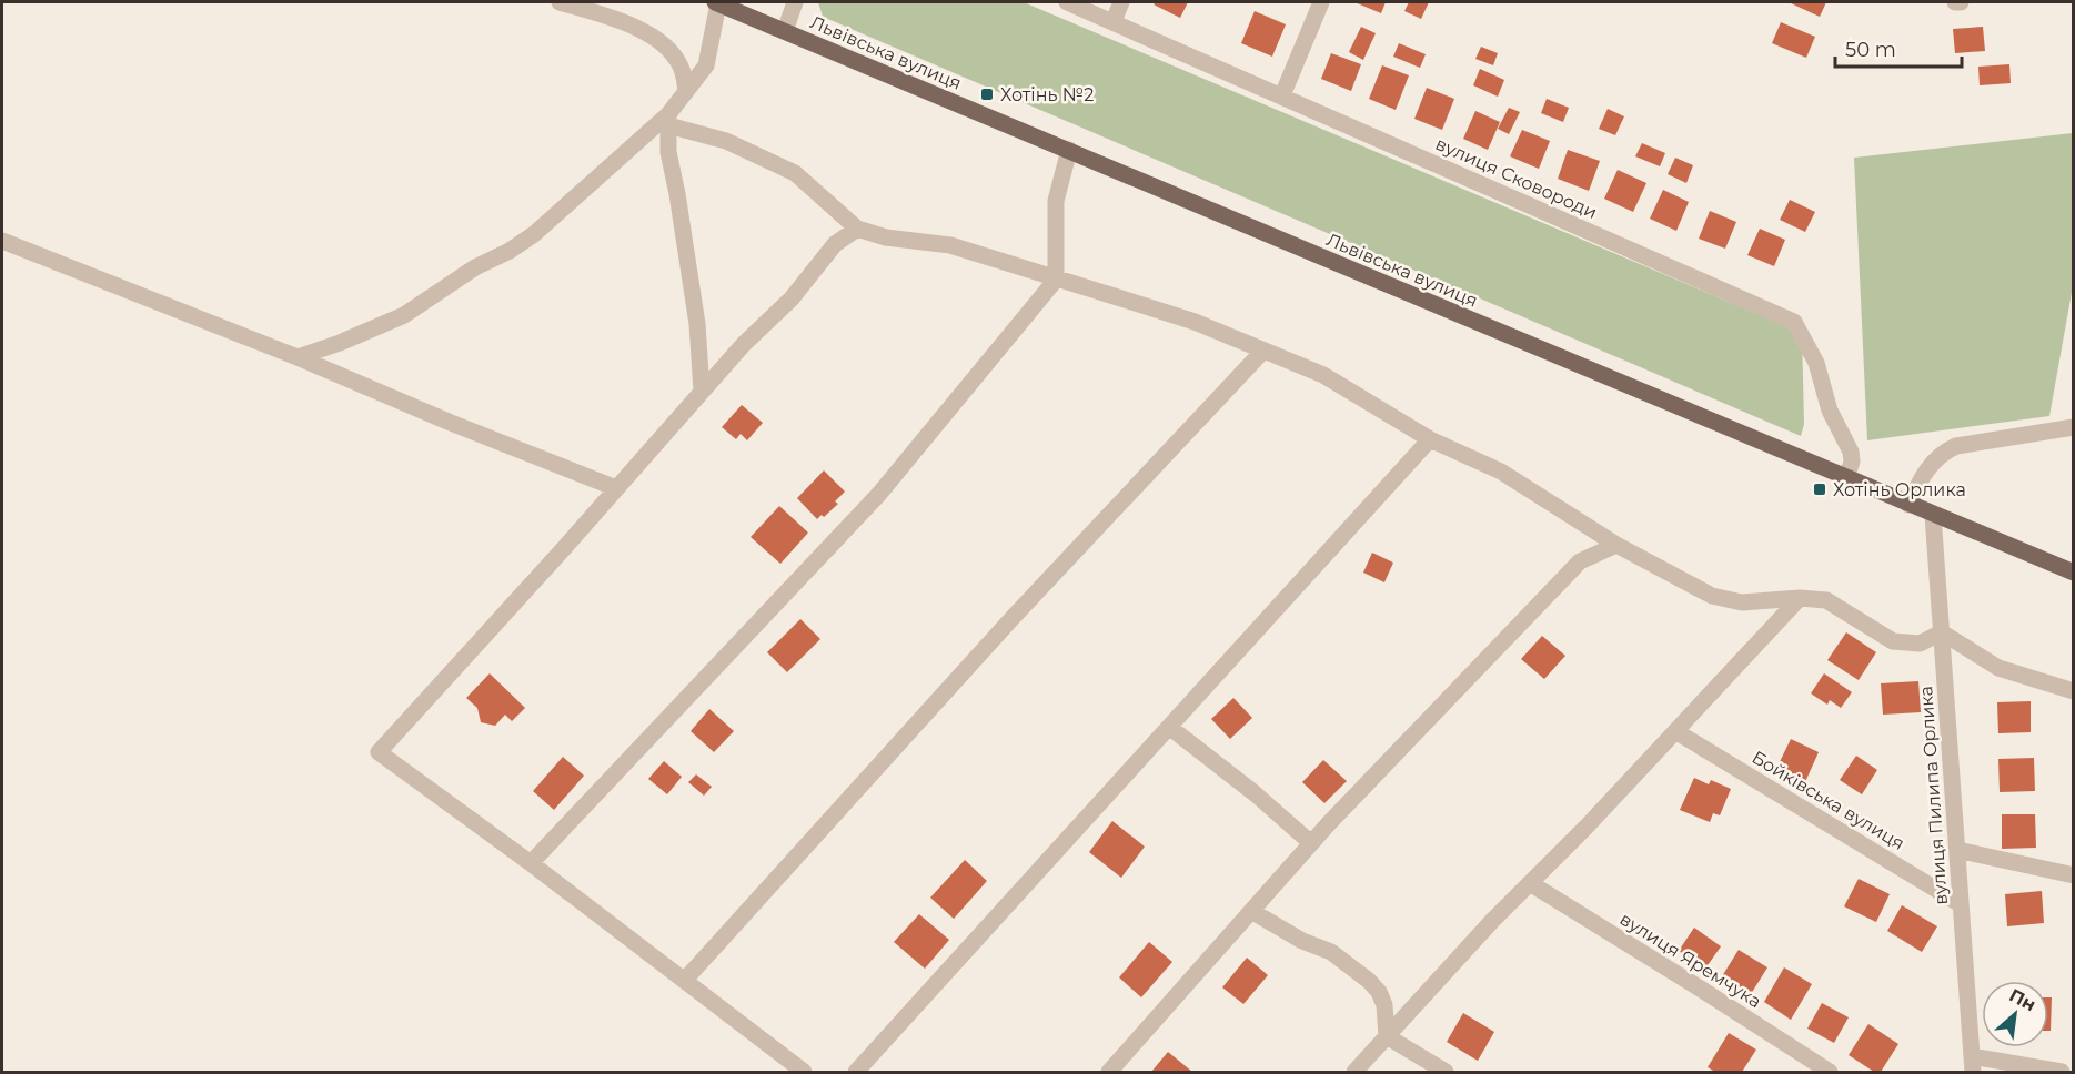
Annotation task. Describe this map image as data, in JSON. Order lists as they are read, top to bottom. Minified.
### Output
{"streets":{"main road":["Львівська вулиця"],"street":["вулиця Сковороди","вулиця Пилипа Орлика","Бойківська вулиця","вулиця Яремчука"]},"crossings":[["Львівська вулиця","вулиця Сковороди"],["Львівська вулиця","вулиця Пилипа Орлика"],["вулиця Пилипа Орлика","Бойківська вулиця"]],"places":{"transit":["Хотінь №2","Хотінь Орлика"]},"scale_bar":"50 m","north":"top right"}
